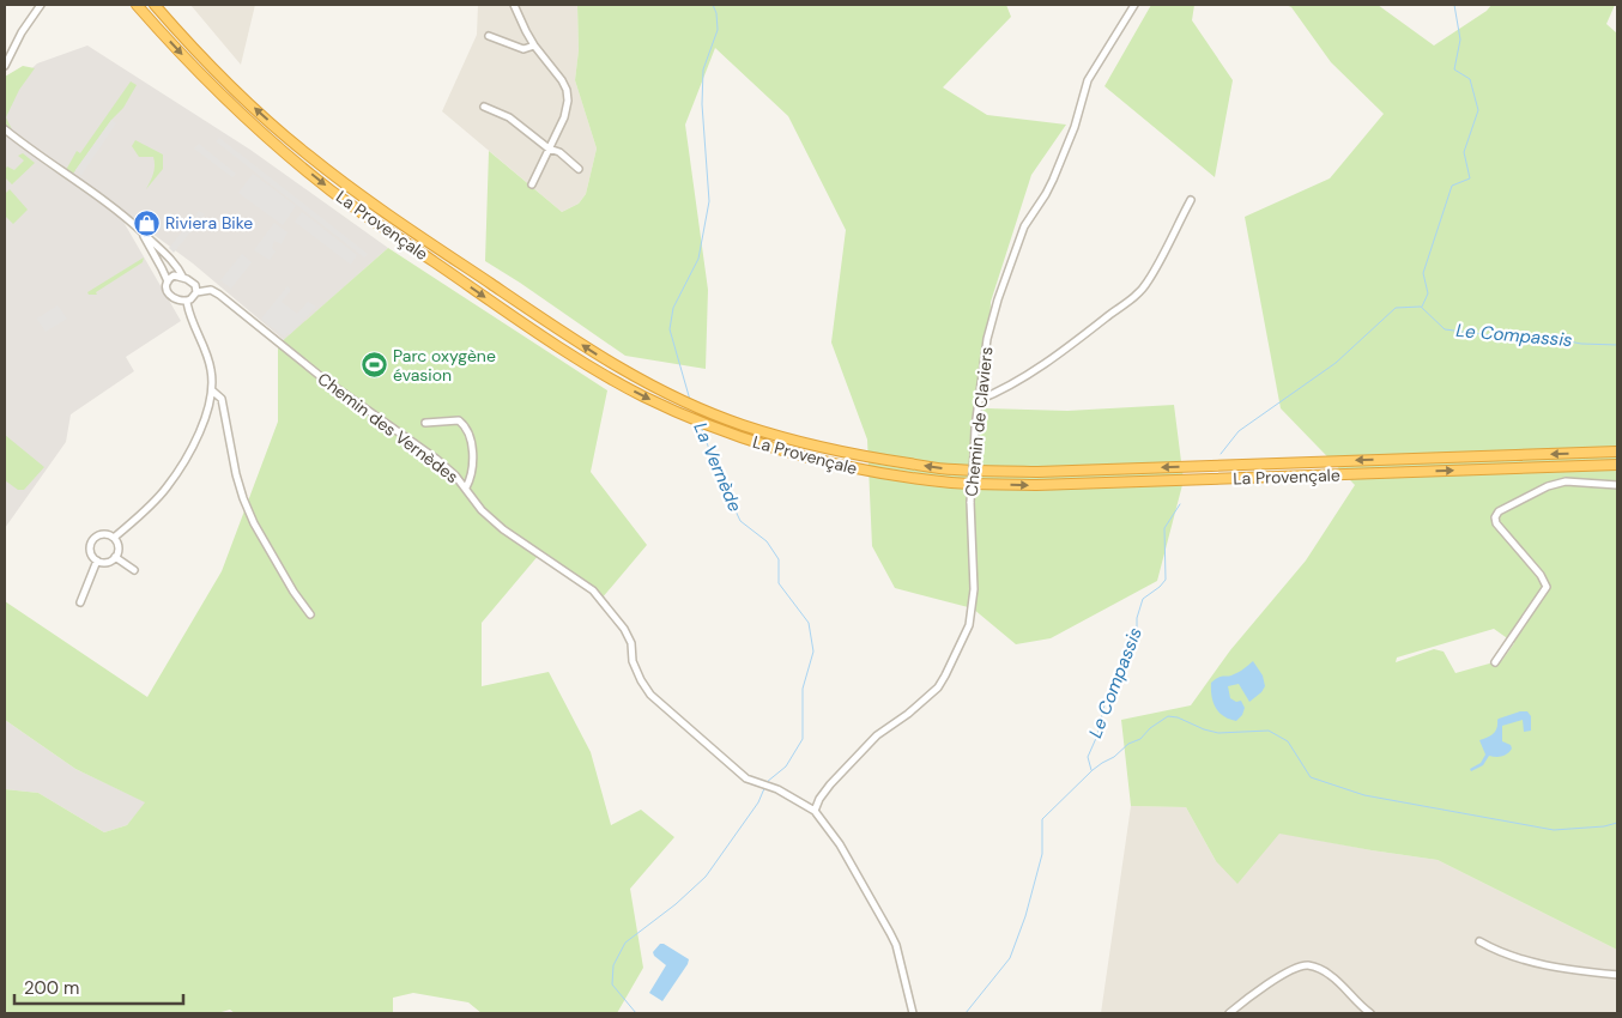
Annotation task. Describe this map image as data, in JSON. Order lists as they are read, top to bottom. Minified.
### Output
{"streets":{"highway":["La Provençale"],"street":["Chemin de Claviers","Chemin des Vernèdes"]},"crossings":[["Chemin de Claviers","Chemin des Vernèdes"]],"water":["Le Compassis","La Vernède"],"places":{"shop":["Riviera Bike"],"sports":["Parc oxygène évasion"]},"scale_bar":"200 m"}
